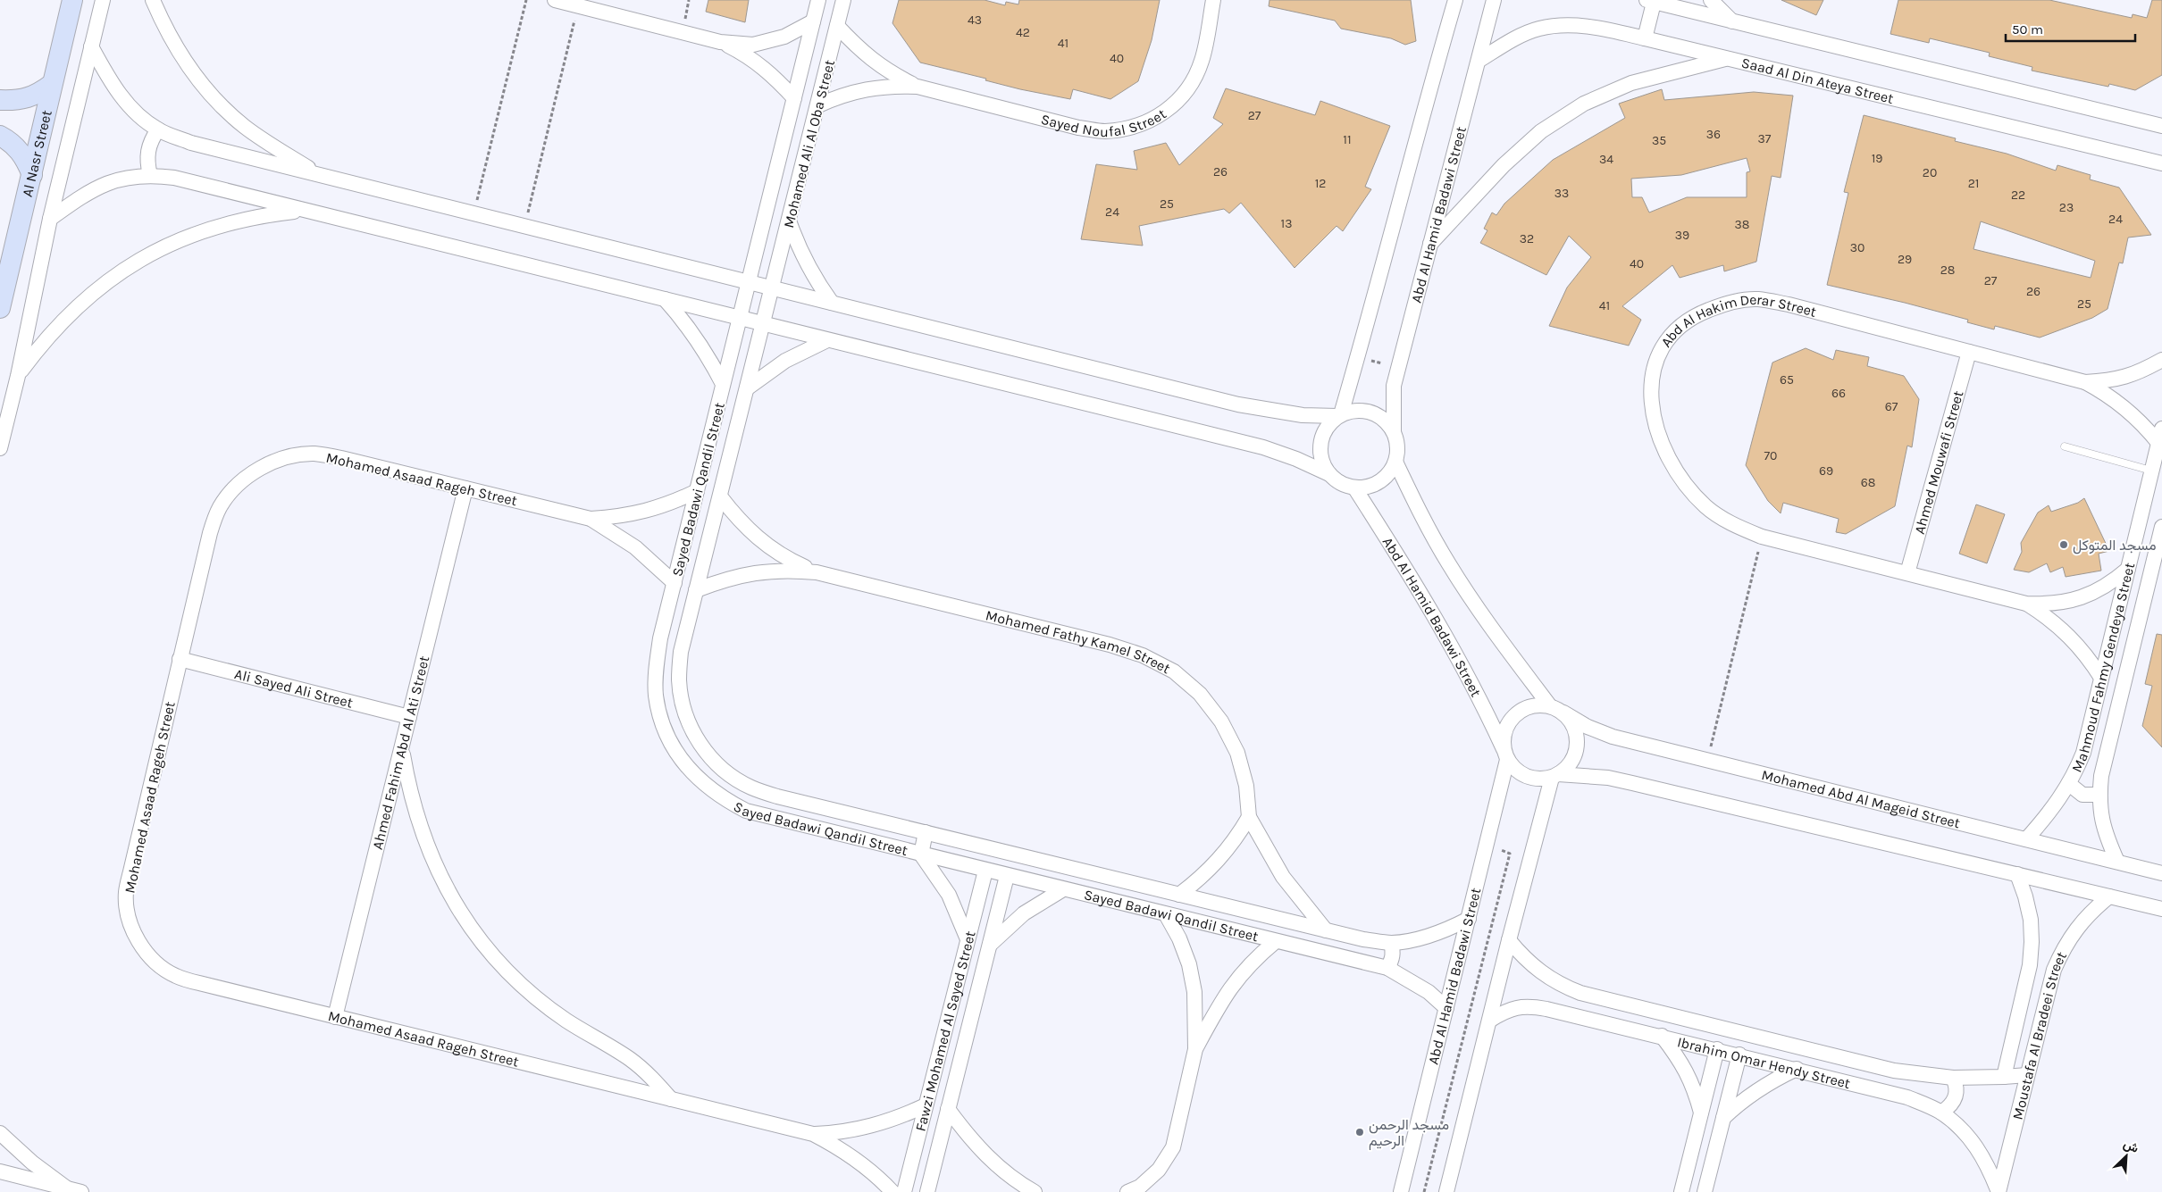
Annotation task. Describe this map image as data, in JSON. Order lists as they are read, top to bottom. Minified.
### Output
{"streets":{"street":["Saad Al Din Ateya Street","Sayed Noufal Street","Mohamed Ali Al Oba Street","Al Nasr Street","Abd Al Hamid Badawi Street","Abd Al Hakim Derar Street","Ahmed Mouwafi Street","Mohamed Asaad Rageh Street","Sayed Badawi Qandil Street","Mohamed Fathy Kamel Street","Mahmoud Fahmy Gendeya Street","Ali Sayed Ali Street","Ahmed Fahim Abd Al Ati Street","Mohamed Abd Al Mageid Street","Fawzi Mohamed Al Sayed Street","Moustafa Al Bradeei Street","Ibrahim Omar Hendy Street"]},"crossings":[["Saad Al Din Ateya Street","Abd Al Hamid Badawi Street"],["Sayed Noufal Street","Mohamed Ali Al Oba Street"],["Mohamed Ali Al Oba Street","Sayed Badawi Qandil Street"],["Abd Al Hamid Badawi Street","Sayed Badawi Qandil Street"],["Abd Al Hamid Badawi Street","Mohamed Abd Al Mageid Street"],["Abd Al Hakim Derar Street","Ahmed Mouwafi Street"],["Abd Al Hakim Derar Street","Mahmoud Fahmy Gendeya Street"],["Mohamed Asaad Rageh Street","Sayed Badawi Qandil Street"],["Mohamed Asaad Rageh Street","Ali Sayed Ali Street"],["Mohamed Asaad Rageh Street","Ahmed Fahim Abd Al Ati Street"],["Mohamed Asaad Rageh Street","Fawzi Mohamed Al Sayed Street"],["Sayed Badawi Qandil Street","Mohamed Fathy Kamel Street"],["Sayed Badawi Qandil Street","Fawzi Mohamed Al Sayed Street"],["Mahmoud Fahmy Gendeya Street","Mohamed Abd Al Mageid Street"],["Ali Sayed Ali Street","Ahmed Fahim Abd Al Ati Street"],["Moustafa Al Bradeei Street","Ibrahim Omar Hendy Street"]],"places":["مسجد المتوكل","مسجد الرحمن الرحيم"],"house_numbers":["43","42","41","40","27","36","37","11","35","19","34","26","20","12","21","33","22","25","23","24","24","13","38","39","32","30","29","40","28","27","26","25","41","65","66","67","70","69","68"],"scale_bar":"50 m","north":"top right"}
